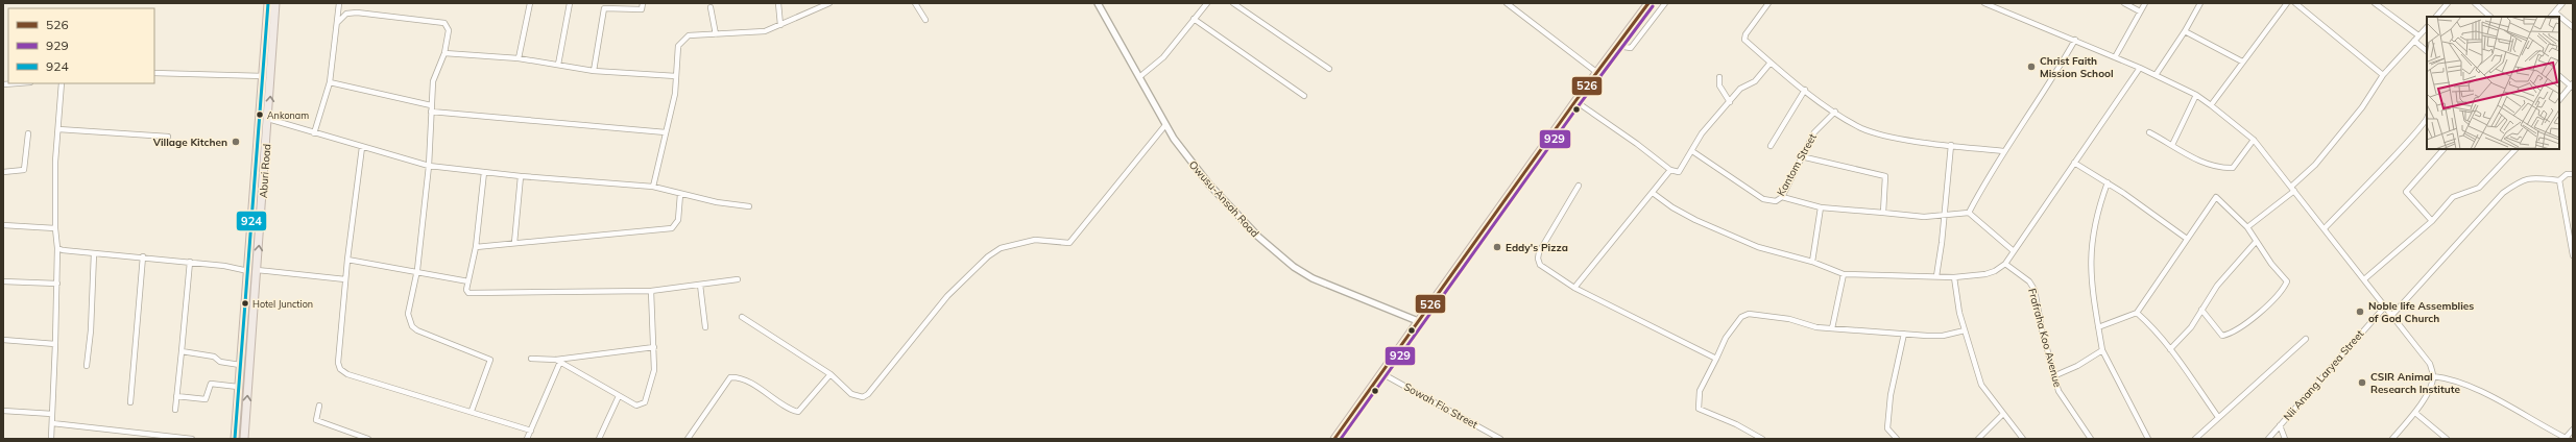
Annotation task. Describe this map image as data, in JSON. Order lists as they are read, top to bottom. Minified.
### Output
{"streets":{"highway":["Aburi Road"],"street":["Kantom Street","Owusu-Ansah Road","Frafraha Koo Avenue","Nii Anang Laryea Street","Sowah Fio Street"]},"places":["Christ Faith Mission School","Ankonam","Village Kitchen","Eddy's Pizza","Hotel Junction","Noble life Assemblies of God Church","CSIR Animal Research Institute"],"lines":["transit line 526","transit line 924","transit line 929"],"legend":["526","929","924"]}
